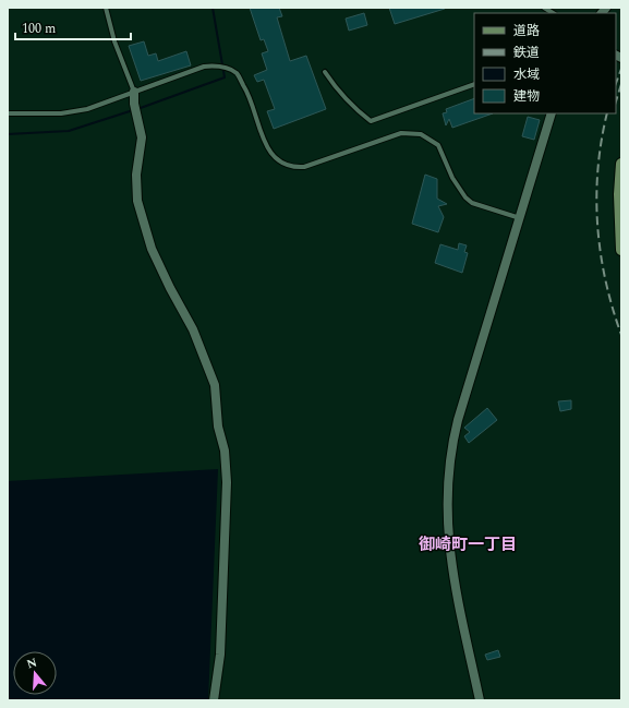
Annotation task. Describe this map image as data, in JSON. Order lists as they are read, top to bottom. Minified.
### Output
{"districts":["御崎町一丁目"],"legend":["道路","鉄道","水域","建物"],"scale_bar":"100 m","north":"top"}
